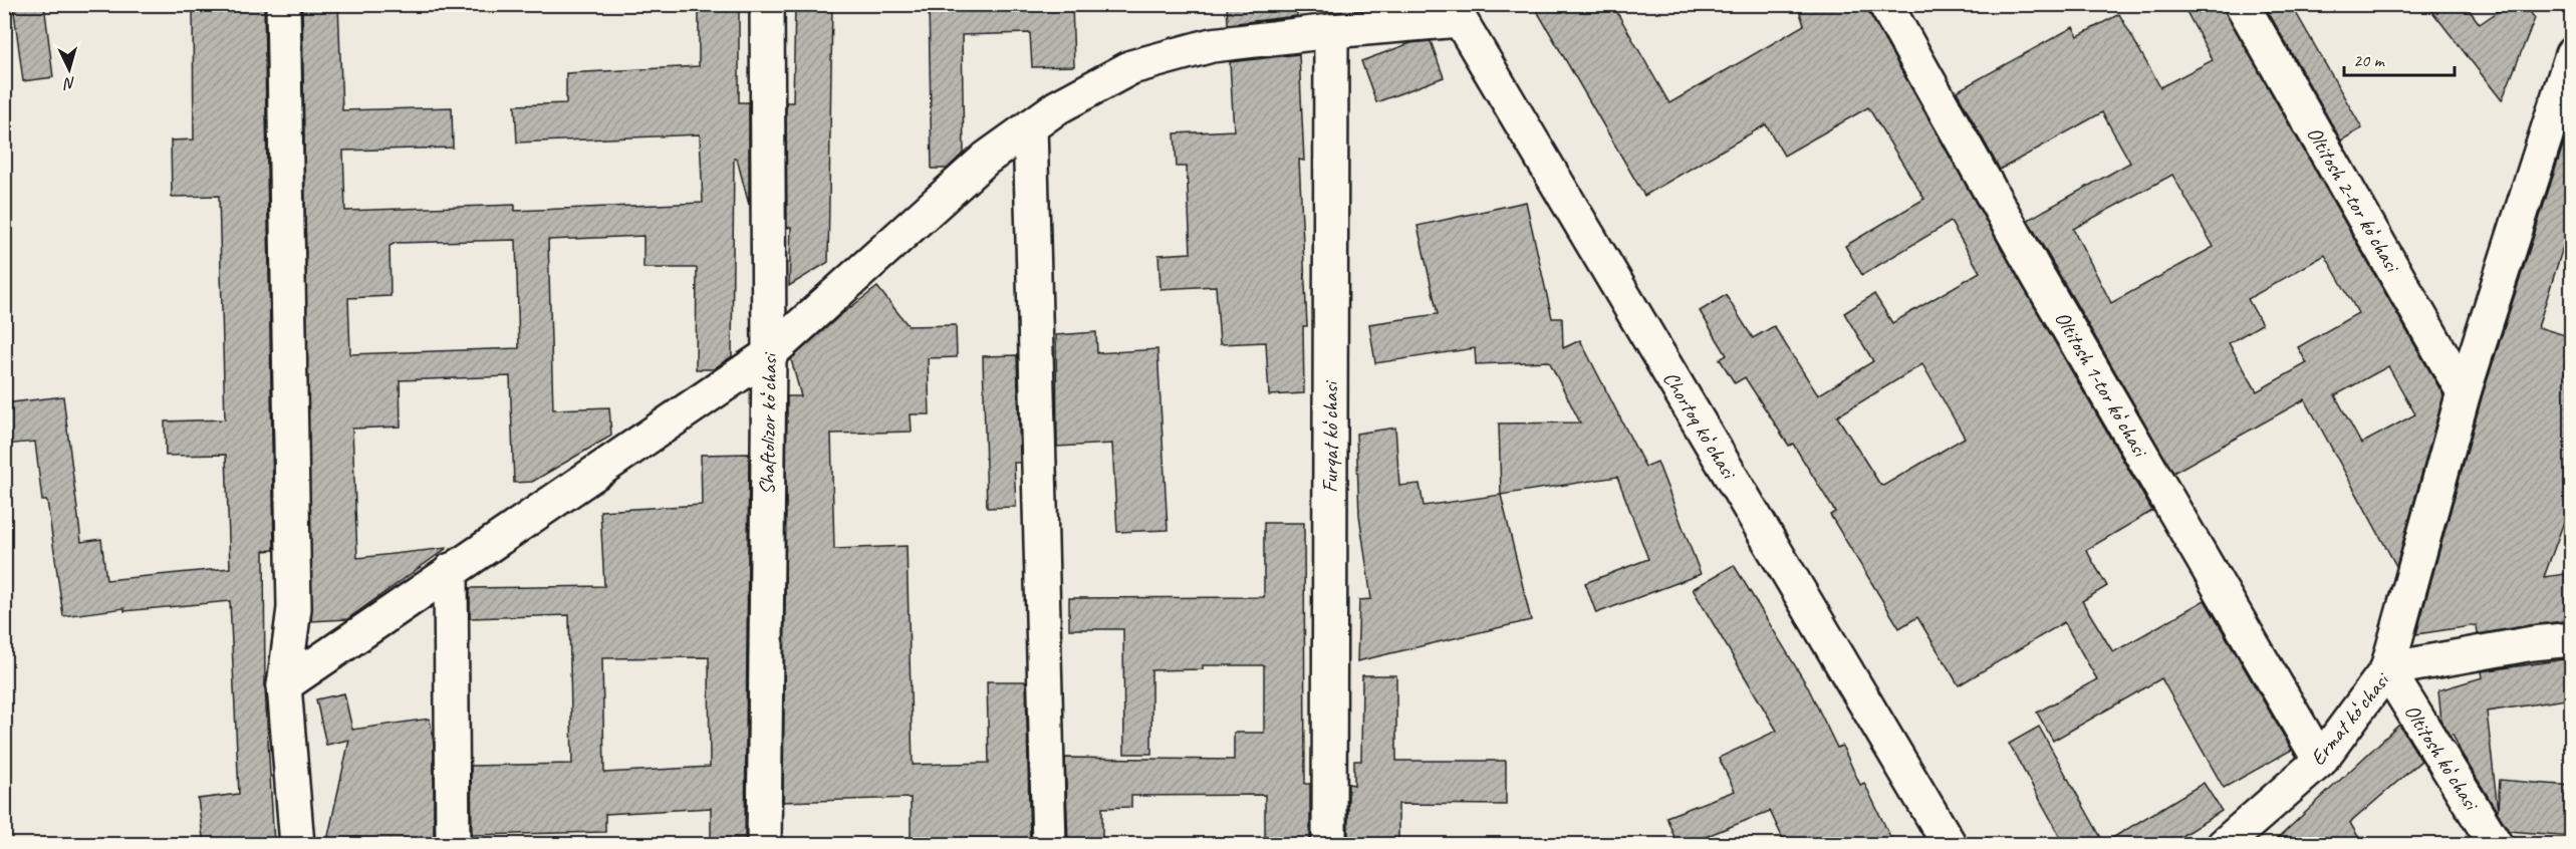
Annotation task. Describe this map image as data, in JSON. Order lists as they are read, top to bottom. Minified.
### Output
{"streets":{"street":["Oltitosh 2-tor koʻchasi","Oltitosh 1-tor koʻchasi","Shaftolizor koʻchasi","Chortoq koʻchasi","Furqat koʻchasi","Ermat koʻchasi","Oltitosh koʻchasi"]},"crossings":[["Oltitosh 1-tor koʻchasi","Ermat koʻchasi"],["Ermat koʻchasi","Oltitosh koʻchasi"]],"scale_bar":"20 m","north":"bottom"}
